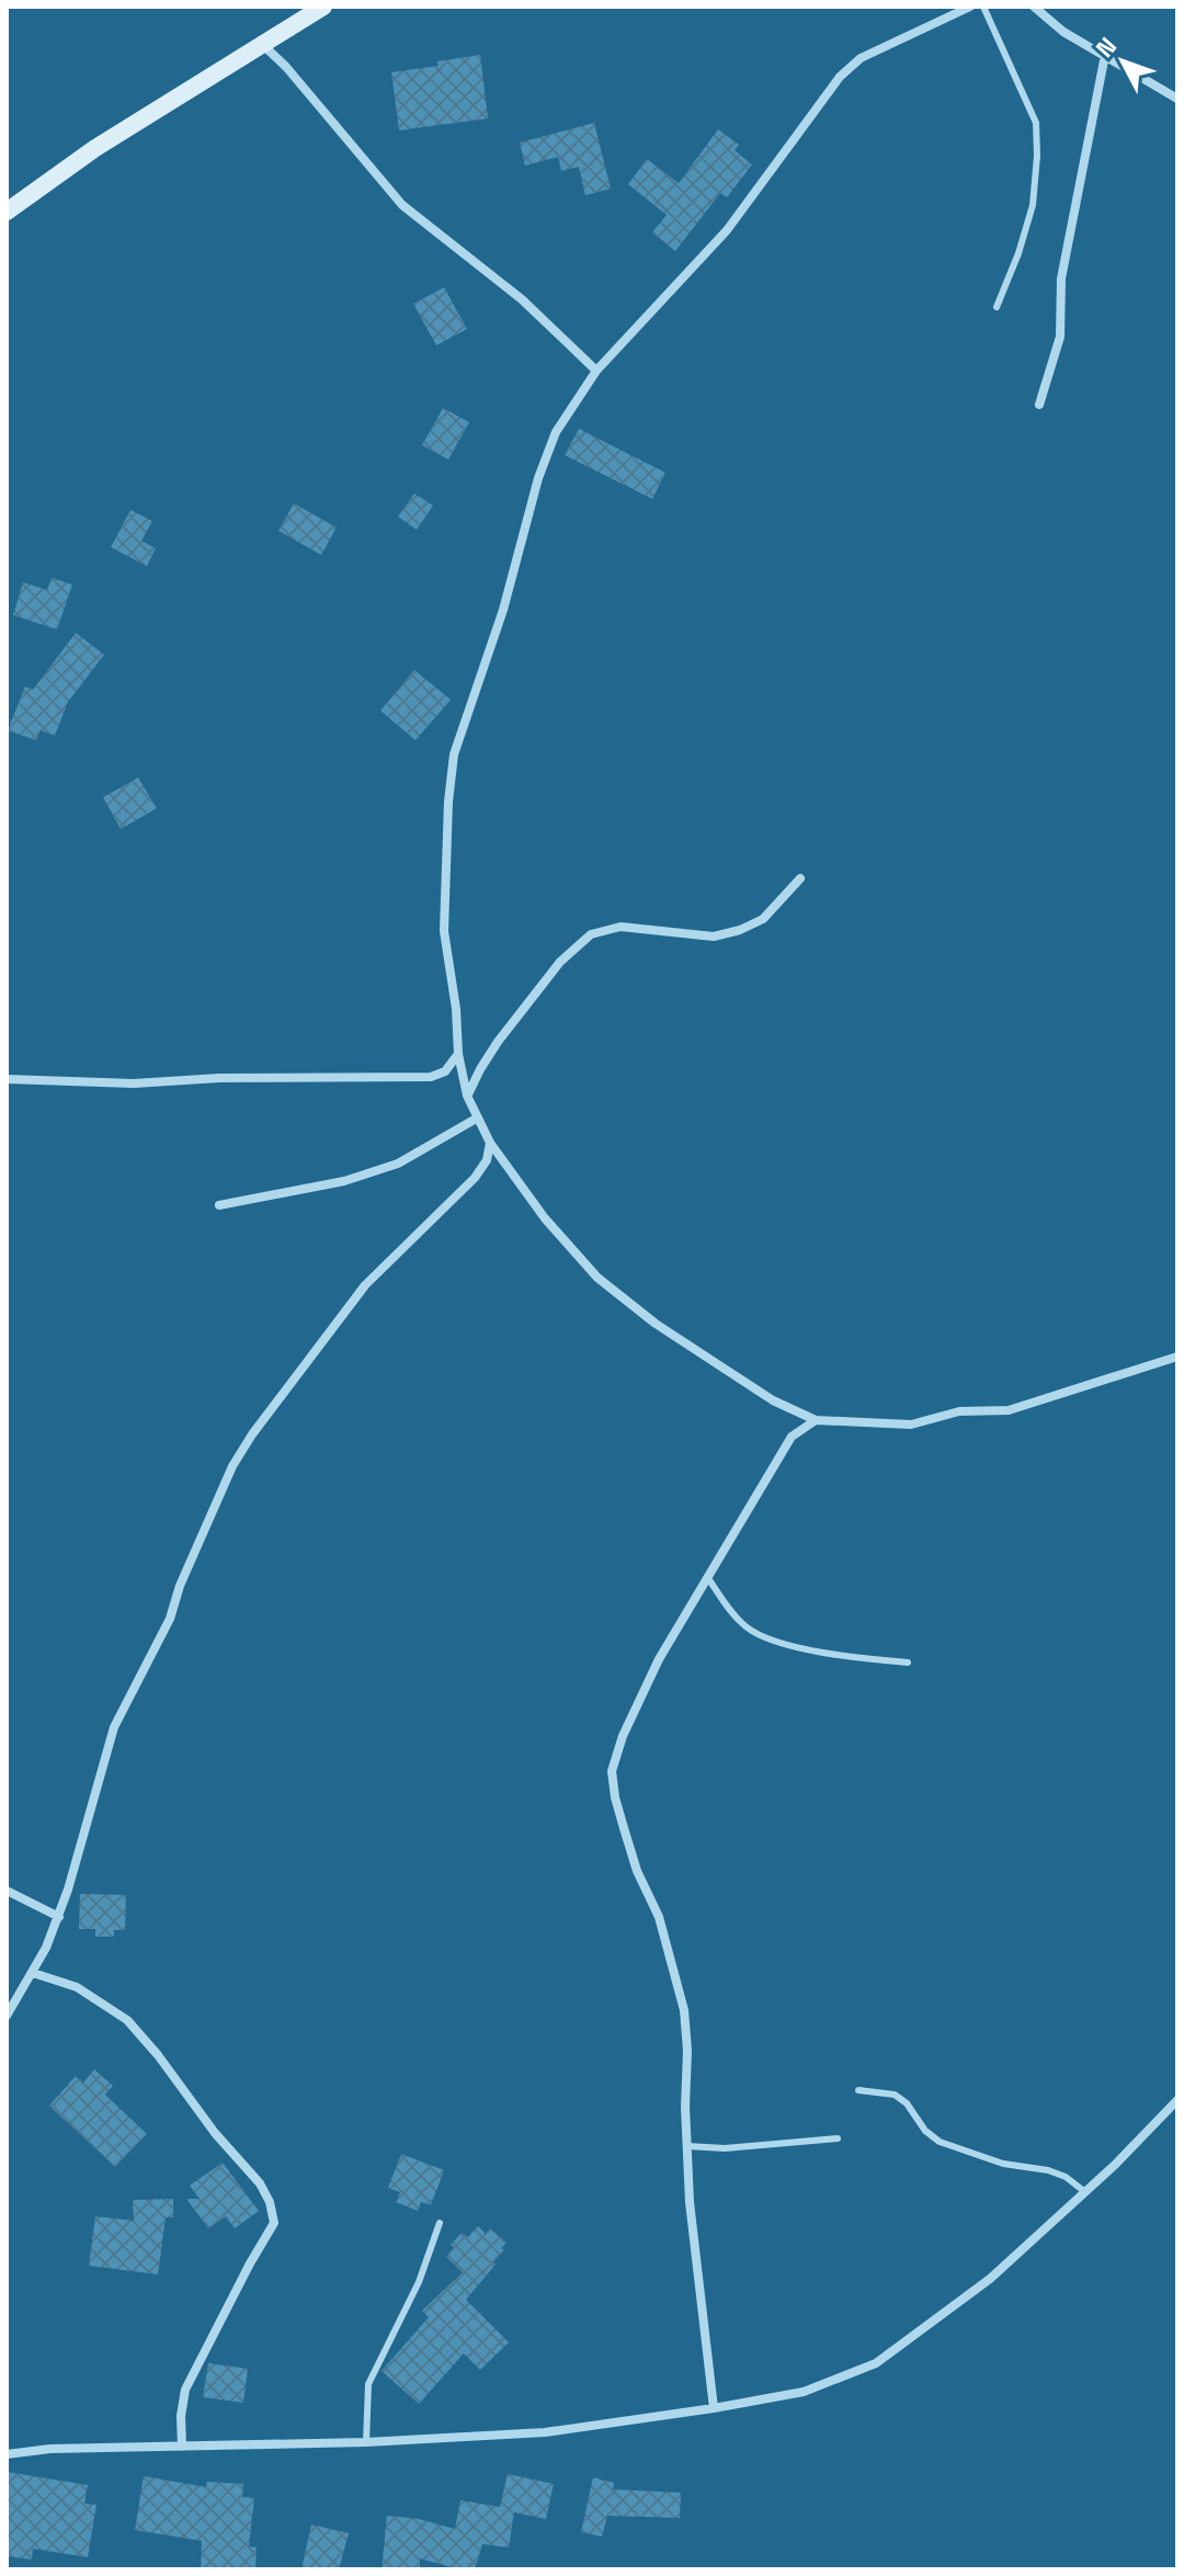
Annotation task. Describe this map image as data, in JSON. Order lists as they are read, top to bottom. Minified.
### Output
{"north":"top left"}
